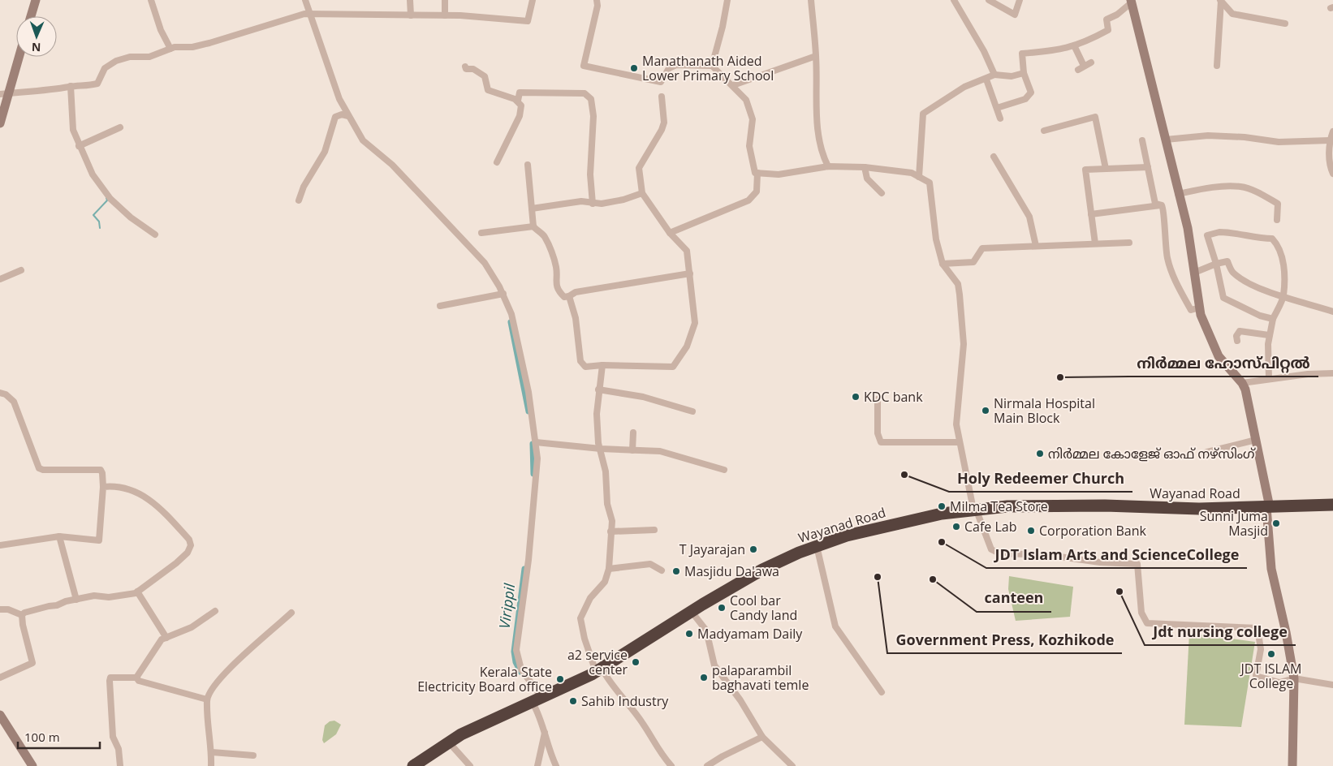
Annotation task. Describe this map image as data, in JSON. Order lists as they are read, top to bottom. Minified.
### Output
{"streets":{"highway":["Wayanad Road"]},"water":["Virippil"],"places":["Manathanath Aided Lower Primary School","നിർമ്മല ഹോസ്പിറ്റൽ","KDC bank","Nirmala Hospital Main Block","നിർമ്മല കോളേജ് ഓഫ് നഴ്സിംഗ്","Holy Redeemer Church","Milma Tea Store","Sunni Juma Masjid","Cafe Lab","Corporation Bank","JDT Islam Arts and ScienceCollege","T Jayarajan","Masjidu Da'awa","Government Press, Kozhikode","canteen","Jdt nursing college","Cool bar Candy land","Madyamam Daily","JDT ISLAM College","a2 service center","palaparambil baghavati temle","Kerala State Electricity Board office","Sahib Industry"],"scale_bar":"100 m","north":"bottom"}
